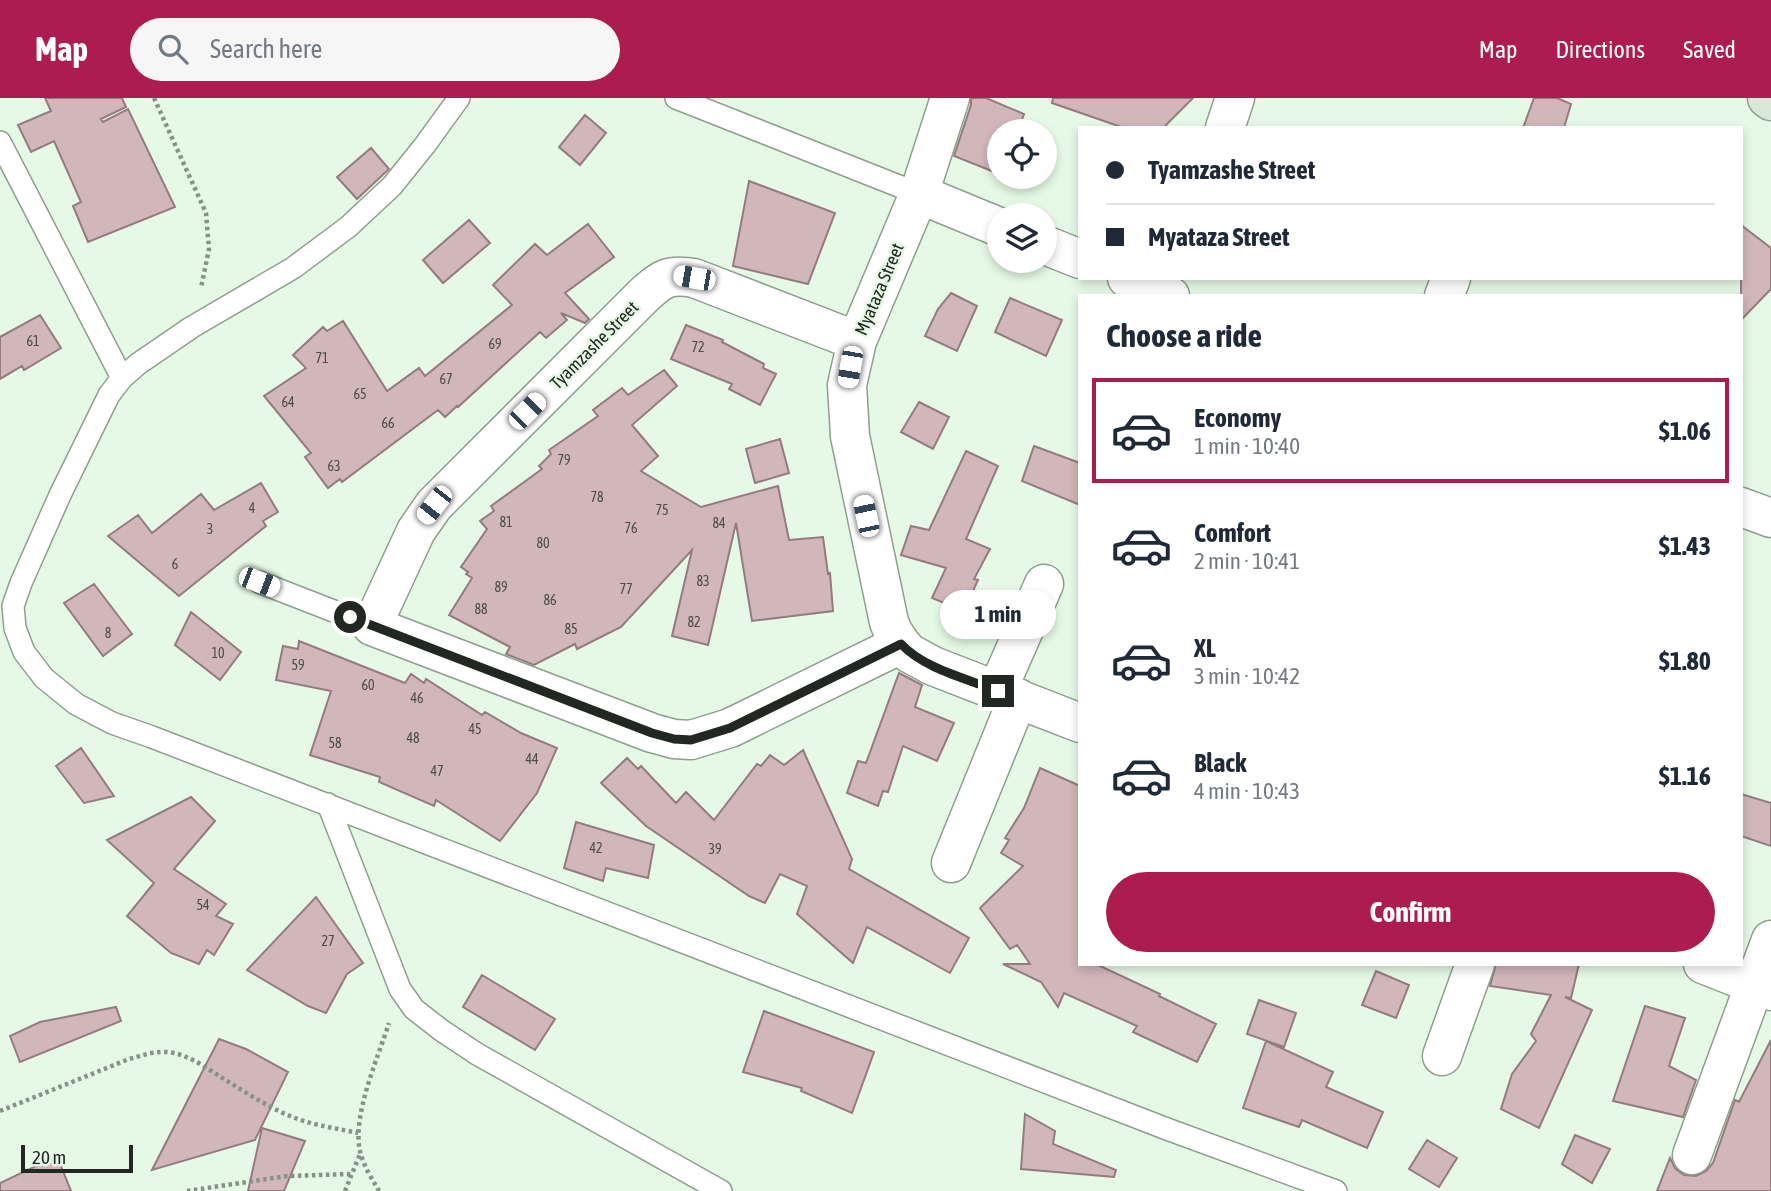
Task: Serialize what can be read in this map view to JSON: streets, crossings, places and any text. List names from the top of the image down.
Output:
{
  "streets": {
    "street": ["Myataza Street", "Tyamzashe Street"]
  },
  "crossings": [
    ["Myataza Street", "Tyamzashe Street"]
  ],
  "house_numbers": [
    "61",
    "69",
    "72",
    "71",
    "67",
    "65",
    "64",
    "66",
    "79",
    "63",
    "78",
    "4",
    "75",
    "81",
    "84",
    "76",
    "3",
    "80",
    "6",
    "83",
    "89",
    "77",
    "86",
    "88",
    "82",
    "85",
    "8",
    "10",
    "59",
    "60",
    "46",
    "45",
    "48",
    "58",
    "44",
    "47",
    "42",
    "39",
    "54",
    "27"
  ],
  "scale_bar": "20 m",
  "page": {
    "header": "Map",
    "search": "Search here",
    "nav": ["Map", "Directions", "Saved"],
    "banner": ["Tyamzashe Street", "Myataza Street"],
    "heading": "Choose a ride",
    "list": [
      {
        "name": "Economy",
        "note": "1 min · 10:40",
        "value": "$1.06"
      },
      {
        "name": "Comfort",
        "note": "2 min · 10:41",
        "value": "$1.43"
      },
      {
        "name": "XL",
        "note": "3 min · 10:42",
        "value": "$1.80"
      },
      {
        "name": "Black",
        "note": "4 min · 10:43",
        "value": "$1.16"
      }
    ],
    "bubble": "1 min",
    "buttons": "Confirm",
    "scale": "20 m"
  }
}
